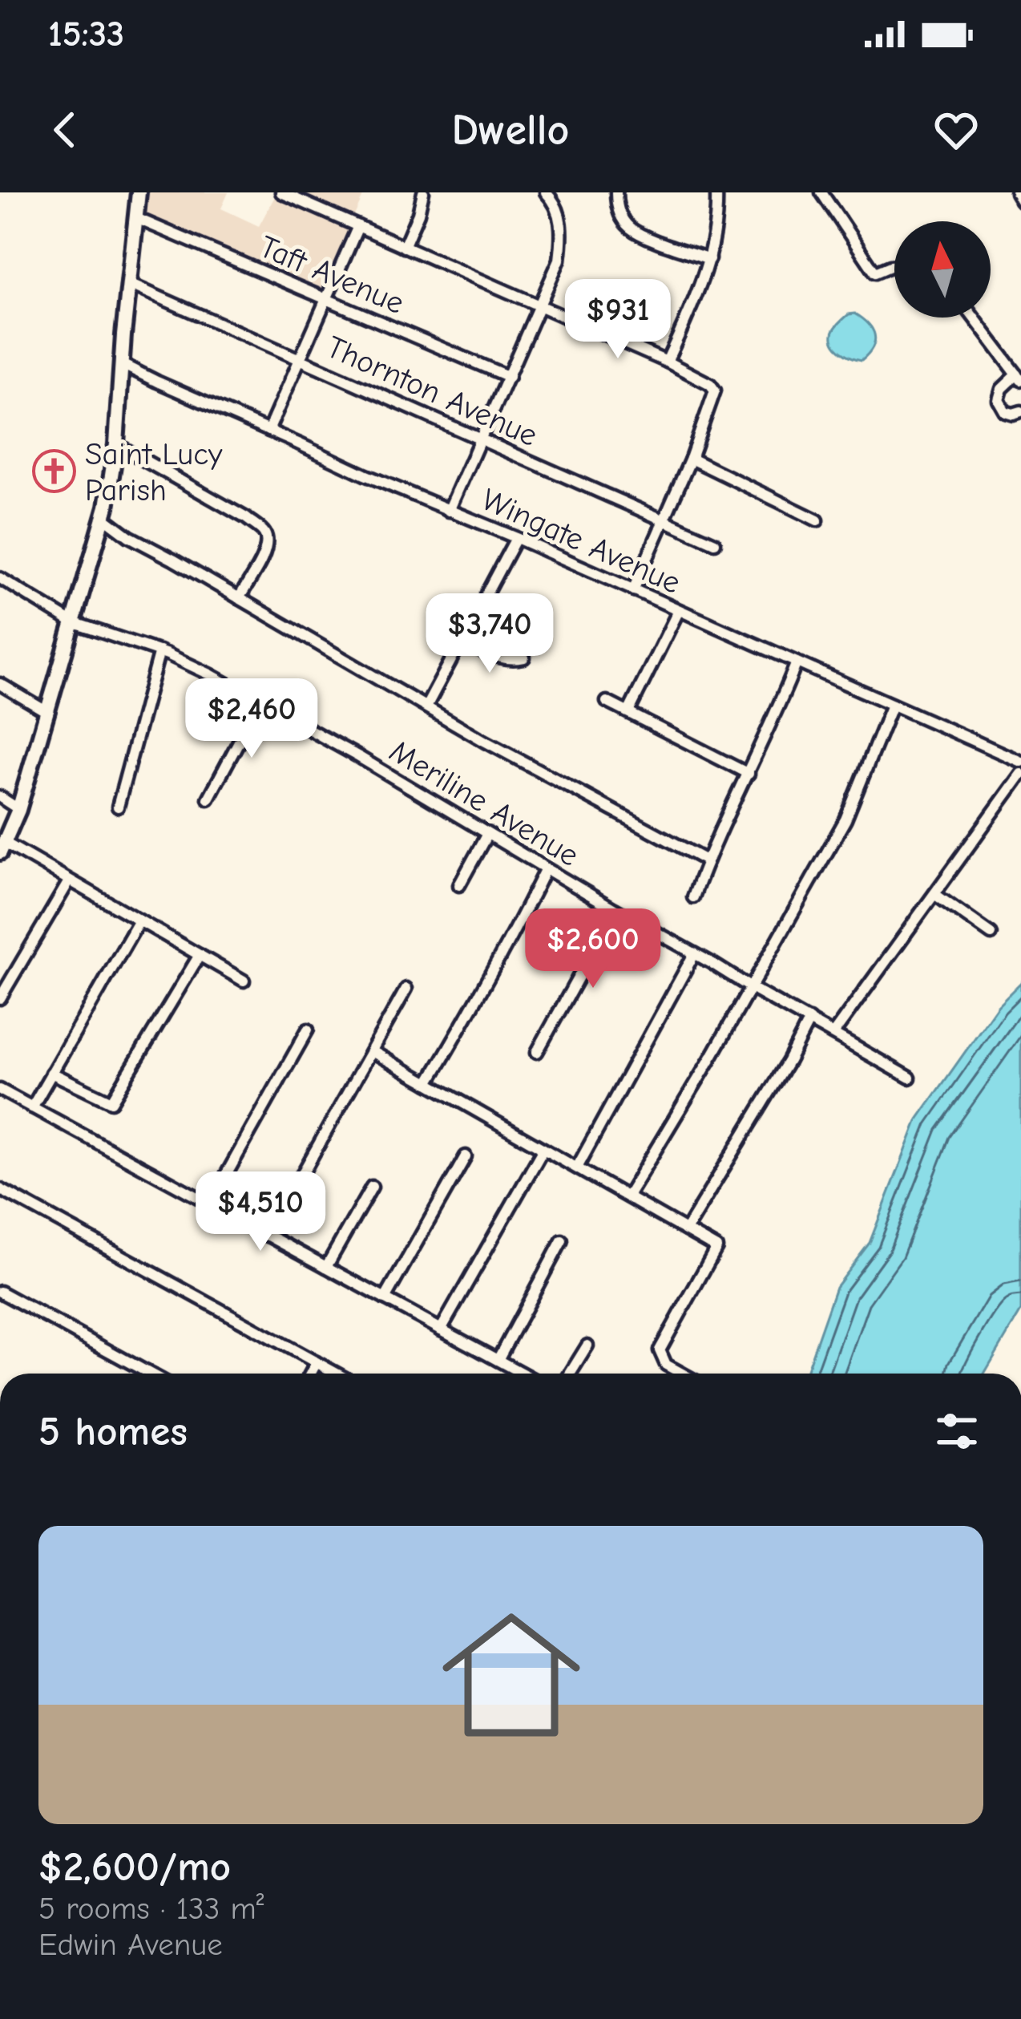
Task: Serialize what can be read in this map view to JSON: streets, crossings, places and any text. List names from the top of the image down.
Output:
{
  "streets": {
    "street": [
      "Taft Avenue",
      "Thornton Avenue",
      "Wingate Avenue",
      "Meriline Avenue"
    ]
  },
  "places": {
    "church": ["Saint Lucy Parish"]
  },
  "north": "top",
  "page": {
    "status": "15:33",
    "header": "Dwello",
    "price": [
      "$931",
      "$3,740",
      "$2,460",
      "$2,600",
      "$4,510"
    ],
    "heading": "5 homes",
    "list": [
      {
        "name": "$2,600/mo",
        "note": "5 rooms · 133 m² · Edwin Avenue"
      }
    ]
  }
}
